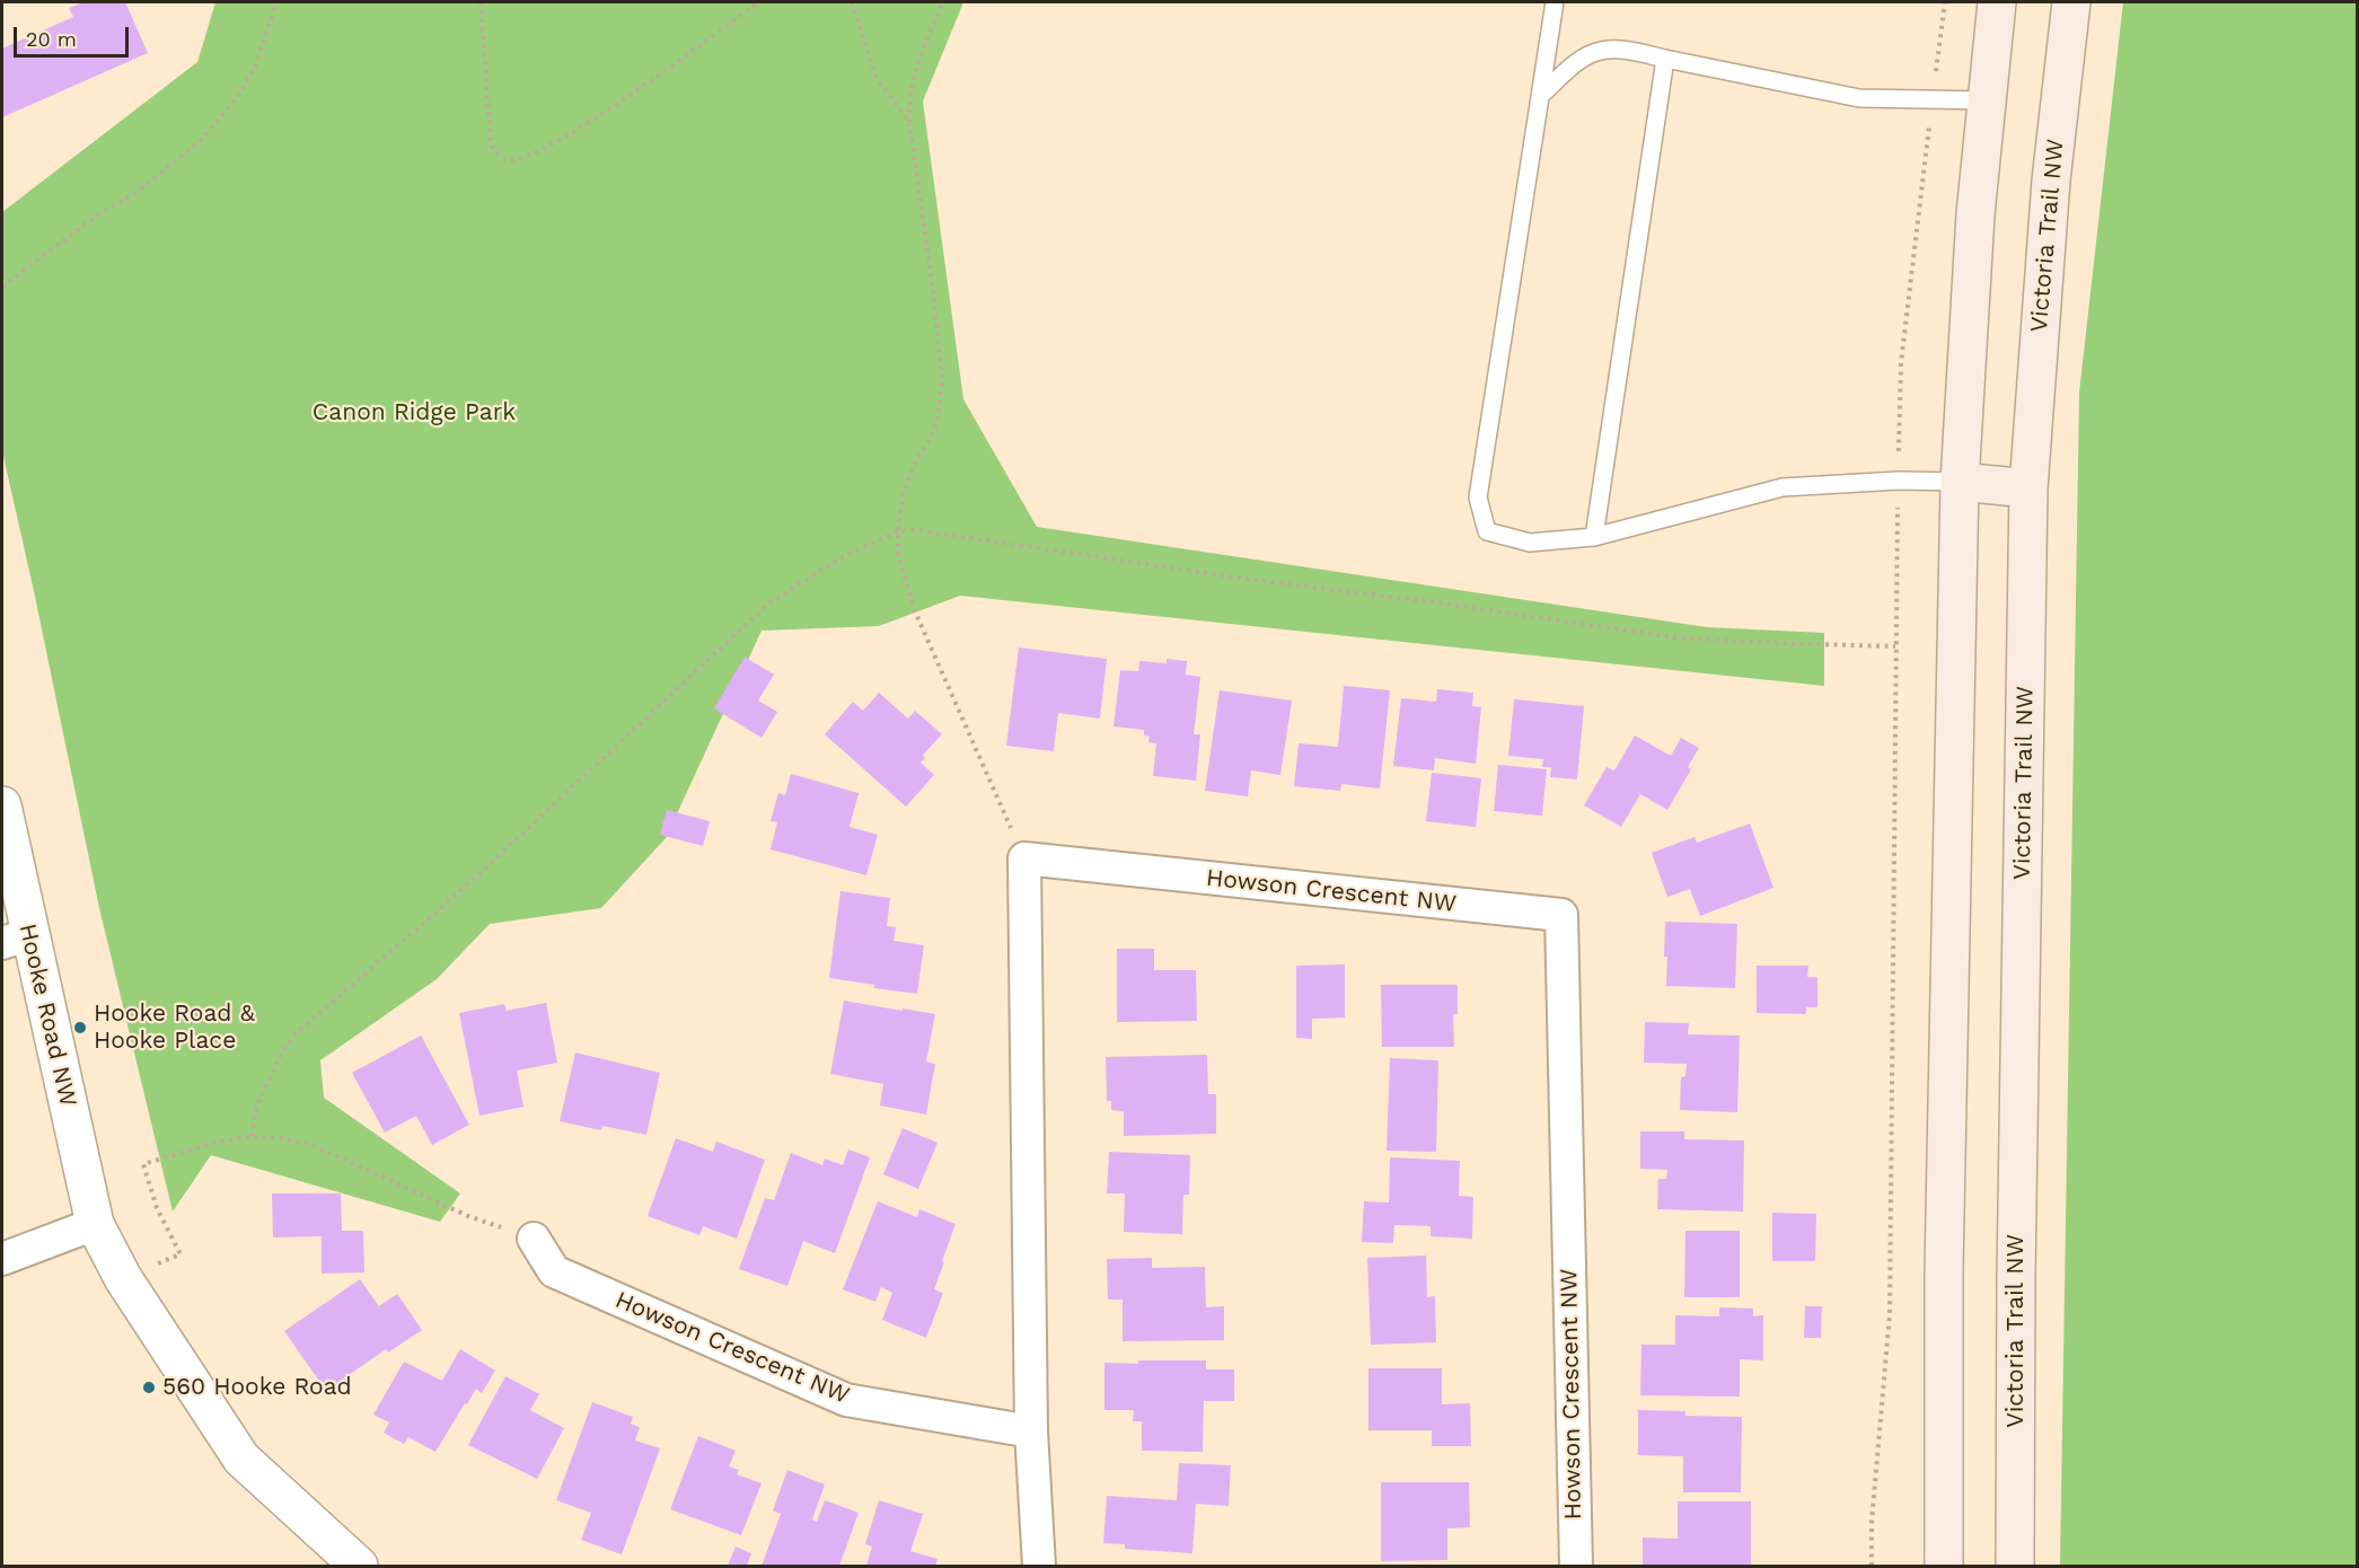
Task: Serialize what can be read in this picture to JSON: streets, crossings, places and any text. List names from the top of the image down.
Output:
{
  "streets": {
    "main road": ["Victoria Trail NW"],
    "street": ["Howson Crescent NW", "Hooke Road NW"]
  },
  "parks": ["Canon Ridge Park"],
  "places": ["Hooke Road & Hooke Place", "560 Hooke Road"],
  "scale_bar": "20 m"
}
